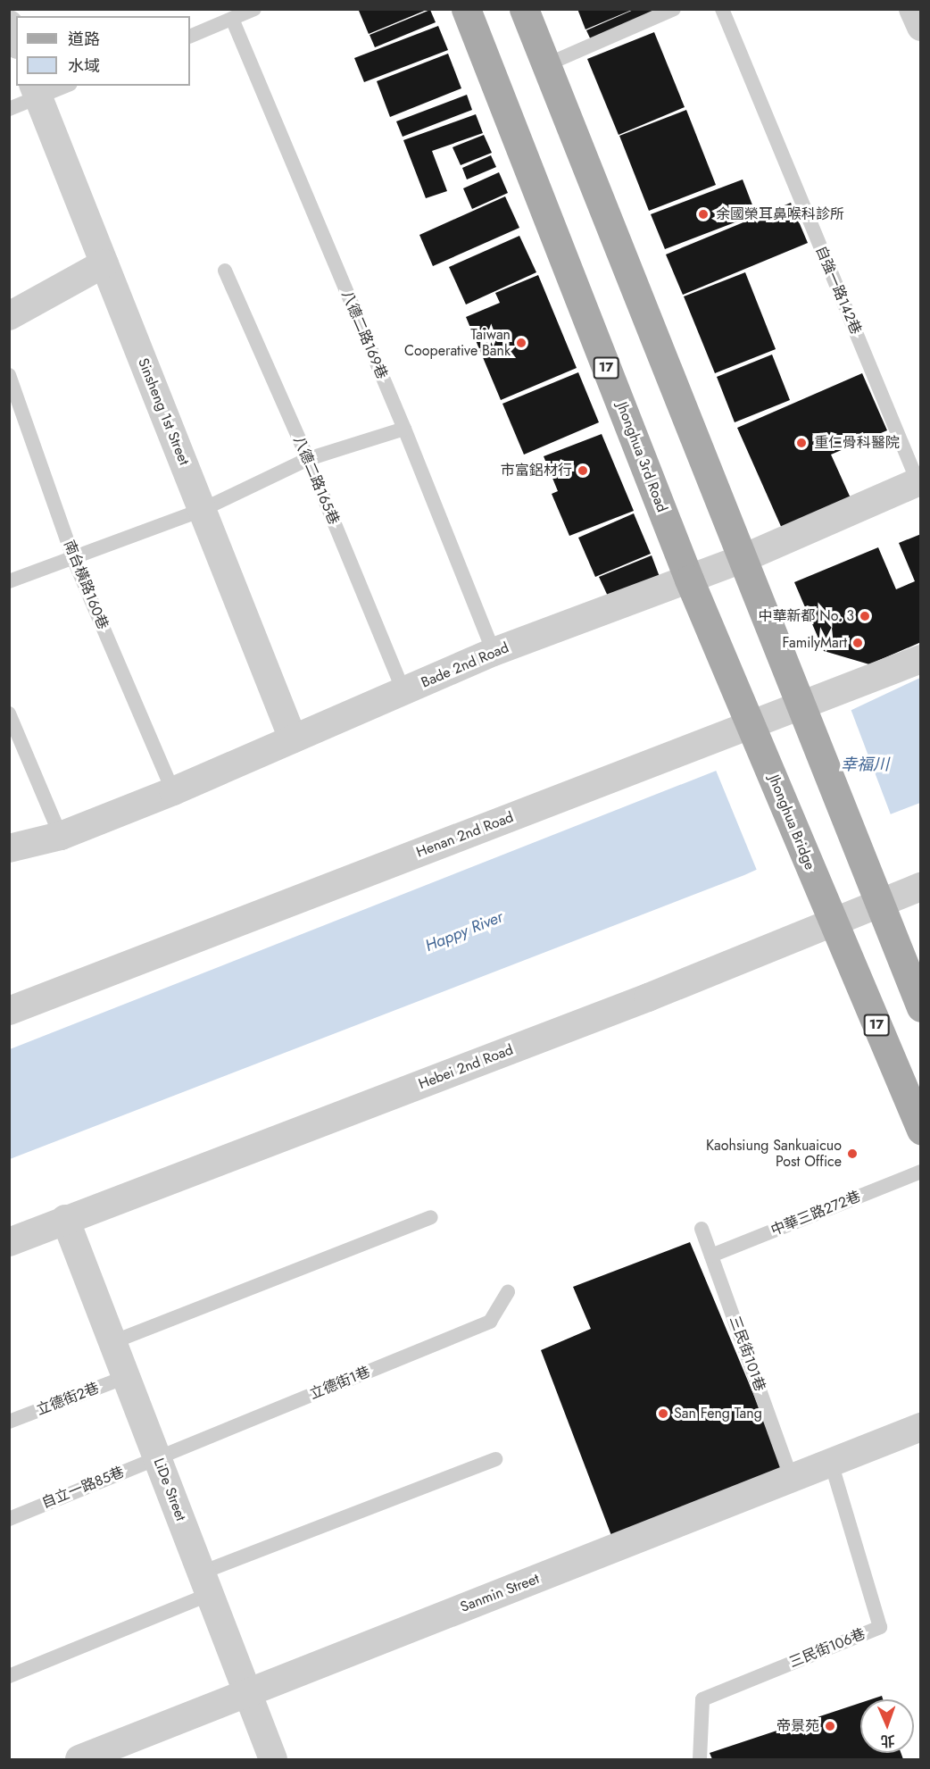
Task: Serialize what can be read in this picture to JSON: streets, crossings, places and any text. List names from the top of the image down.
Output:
{
  "streets": {
    "main road": ["17", "Jhonghua 3rd Road", "Jhonghua Bridge"],
    "street": [
      "Sinsheng 1st Street",
      "Bade 2nd Road",
      "Henan 2nd Road",
      "Hebei 2nd Road",
      "LiDe Street",
      "Sanmin Street"
    ],
    "lane": [
      "自強一路142巷",
      "八德二路169巷",
      "八德二路165巷",
      "南台橫路160巷",
      "中華三路272巷",
      "三民街101巷",
      "立德街1巷",
      "立德街2巷",
      "自立一路85巷",
      "三民街106巷"
    ]
  },
  "crossings": [
    ["自強一路142巷", "Bade 2nd Road"],
    ["八德二路169巷", "Bade 2nd Road"],
    ["17", "Jhonghua Bridge"],
    ["17", "Hebei 2nd Road"],
    ["Sinsheng 1st Street", "Bade 2nd Road"],
    ["Jhonghua 3rd Road", "Bade 2nd Road"],
    ["Jhonghua 3rd Road", "Jhonghua Bridge"],
    ["Jhonghua 3rd Road", "Henan 2nd Road"],
    ["八德二路165巷", "Bade 2nd Road"],
    ["南台橫路160巷", "Bade 2nd Road"],
    ["Jhonghua Bridge", "Henan 2nd Road"],
    ["Jhonghua Bridge", "Hebei 2nd Road"],
    ["Hebei 2nd Road", "LiDe Street"],
    ["中華三路272巷", "三民街101巷"],
    ["三民街101巷", "Sanmin Street"],
    ["立德街1巷", "自立一路85巷"],
    ["立德街1巷", "LiDe Street"],
    ["立德街2巷", "LiDe Street"],
    ["自立一路85巷", "LiDe Street"],
    ["LiDe Street", "Sanmin Street"],
    ["Sanmin Street", "三民街106巷"]
  ],
  "water": ["幸福川", "Happy River"],
  "places": [
    "余國榮耳鼻喉科診所",
    "Taiwan Cooperative Bank",
    "重仁骨科醫院",
    "市富鋁材行",
    "中華新都 No. 3",
    "FamilyMart",
    "Kaohsiung Sankuaicuo Post Office",
    "San Feng Tang",
    "帝景苑"
  ],
  "legend": ["道路", "水域"],
  "north": "bottom"
}
